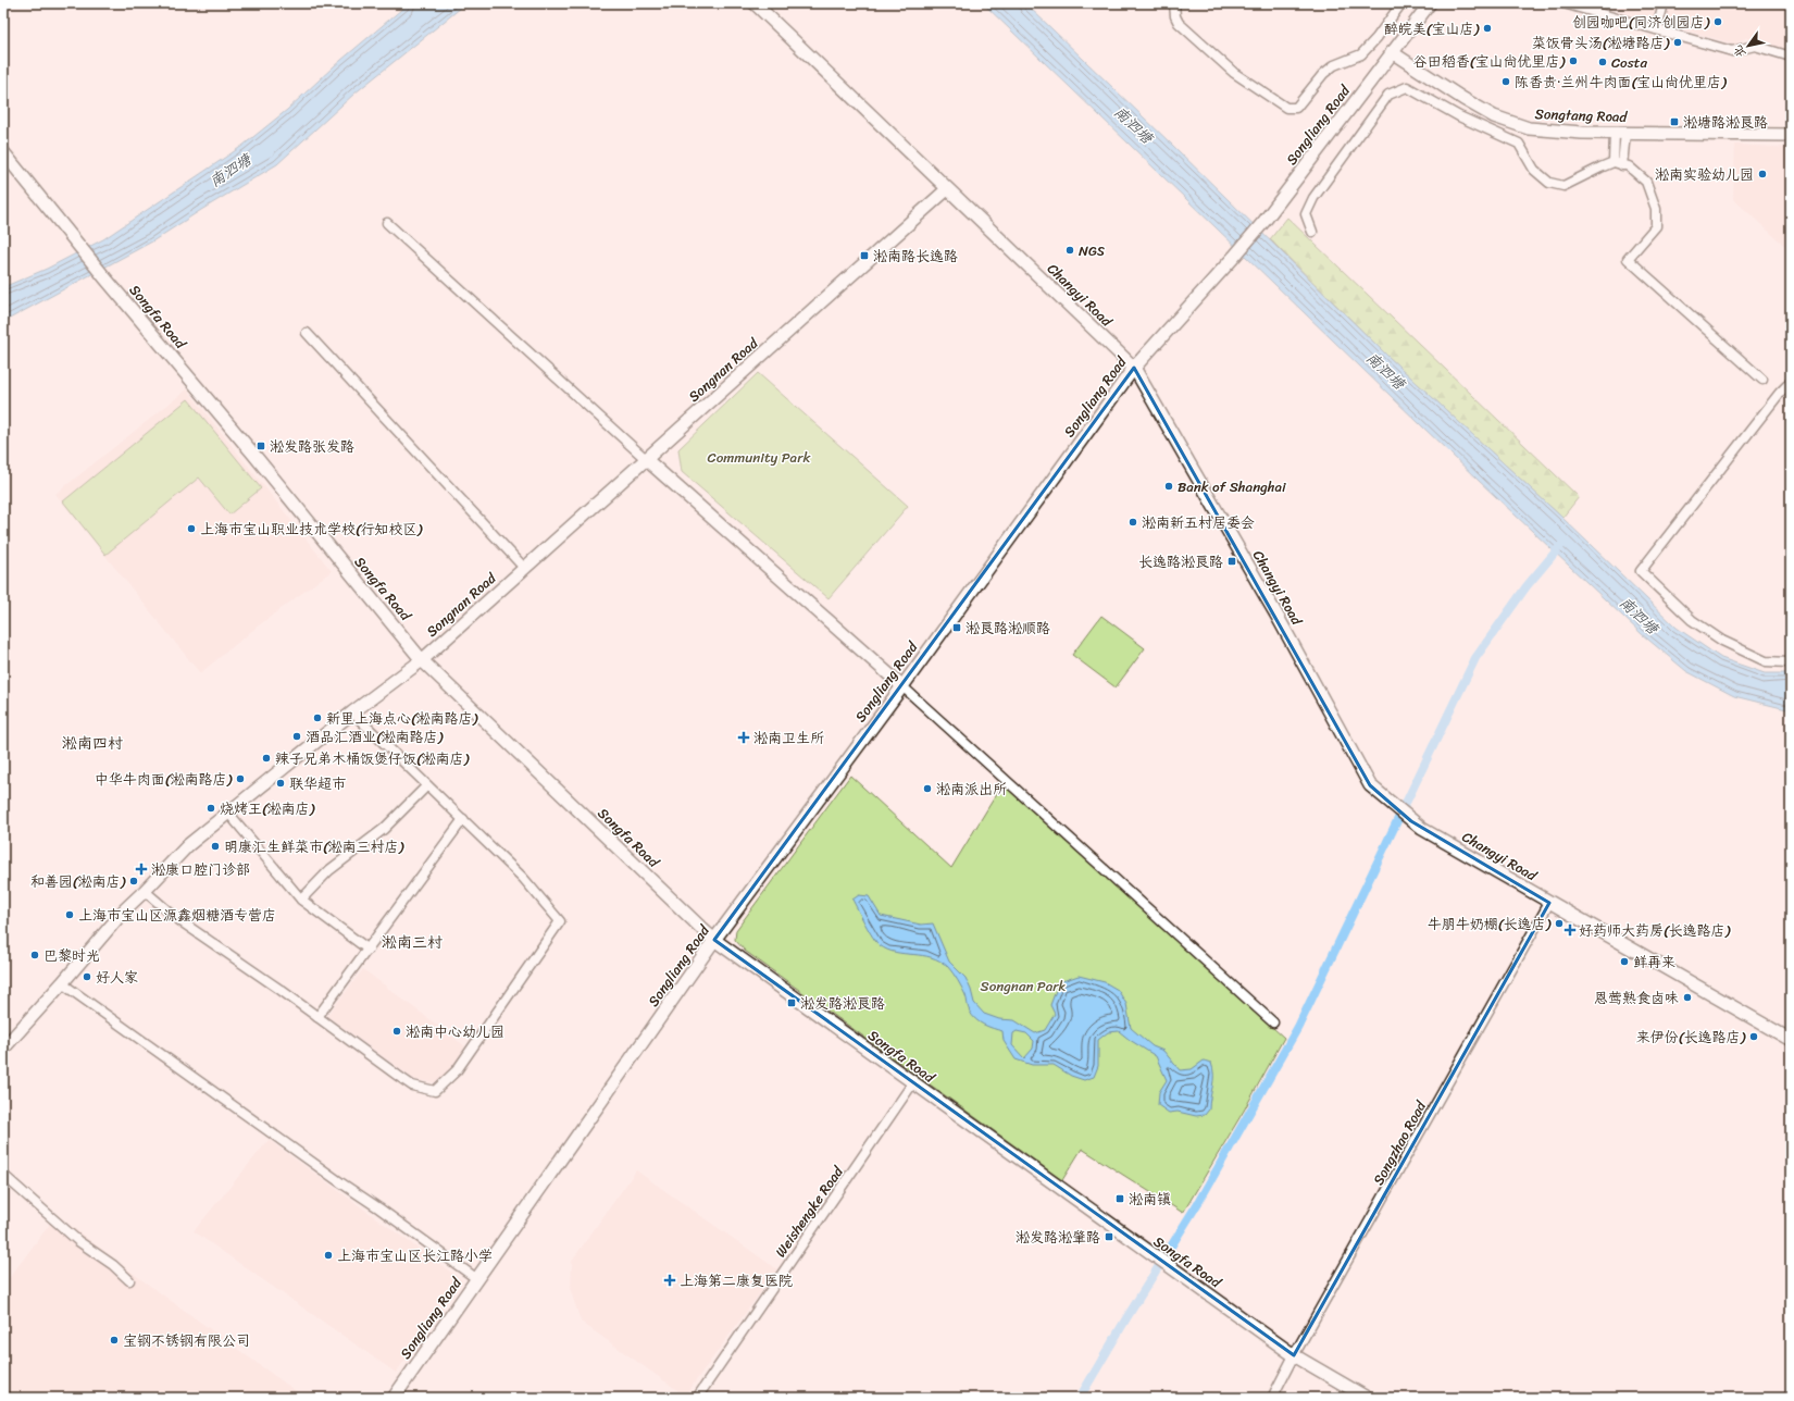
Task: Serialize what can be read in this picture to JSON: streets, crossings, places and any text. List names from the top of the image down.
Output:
{
  "streets": {
    "street": [
      "Songtang Road",
      "Songliang Road",
      "Changyi Road",
      "Songfa Road",
      "Songnan Road",
      "Songzhao Road",
      "Weishengke Road"
    ]
  },
  "crossings": [
    ["Songtang Road", "Songliang Road"],
    ["Songliang Road", "Changyi Road"],
    ["Songliang Road", "Songfa Road"],
    ["Changyi Road", "Songnan Road"],
    ["Changyi Road", "Songzhao Road"],
    ["Songfa Road", "Songnan Road"],
    ["Songfa Road", "Songzhao Road"],
    ["Songfa Road", "Weishengke Road"]
  ],
  "districts": ["淞南四村", "淞南三村"],
  "water": ["南泗塘"],
  "parks": ["Community Park", "Songnan Park"],
  "places": {
    "other": [
      "创园咖吧(同济创园店)",
      "醉皖美(宝山店)",
      "菜饭骨头汤(淞塘路店)",
      "谷田稻香(宝山尚优里店)",
      "Costa",
      "陈香贵·兰州牛肉面(宝山尚优里店)",
      "淞南实验幼儿园",
      "NGS",
      "Bank of Shanghai",
      "淞南新五村居委会",
      "上海市宝山职业技术学校(行知校区)",
      "新里上海点心(淞南路店)",
      "酒品汇酒业(淞南路店)",
      "辣子兄弟木桶饭煲仔饭(淞南店)",
      "中华牛肉面(淞南路店)",
      "联华超市",
      "淞南派出所",
      "烧烤王(淞南店)",
      "明康汇生鲜菜市(淞南三村店)",
      "和善园(淞南店)",
      "上海市宝山区源鑫烟糖酒专营店",
      "牛朋牛奶棚(长逸店)",
      "巴黎时光",
      "鲜再来",
      "好人家",
      "恩莺熟食卤味",
      "淞南中心幼儿园",
      "来伊份(长逸路店)",
      "上海市宝山区长江路小学",
      "宝钢不锈钢有限公司"
    ],
    "transit": [
      "淞塘路淞良路",
      "淞南路长逸路",
      "淞发路张发路",
      "长逸路淞良路",
      "淞良路淞顺路",
      "淞发路淞良路",
      "淞南镇",
      "淞发路淞肇路"
    ],
    "health": [
      "淞南卫生所",
      "淞康口腔门诊部",
      "好药师大药房(长逸路店)",
      "上海第二康复医院"
    ]
  },
  "north": "bottom left"
}
